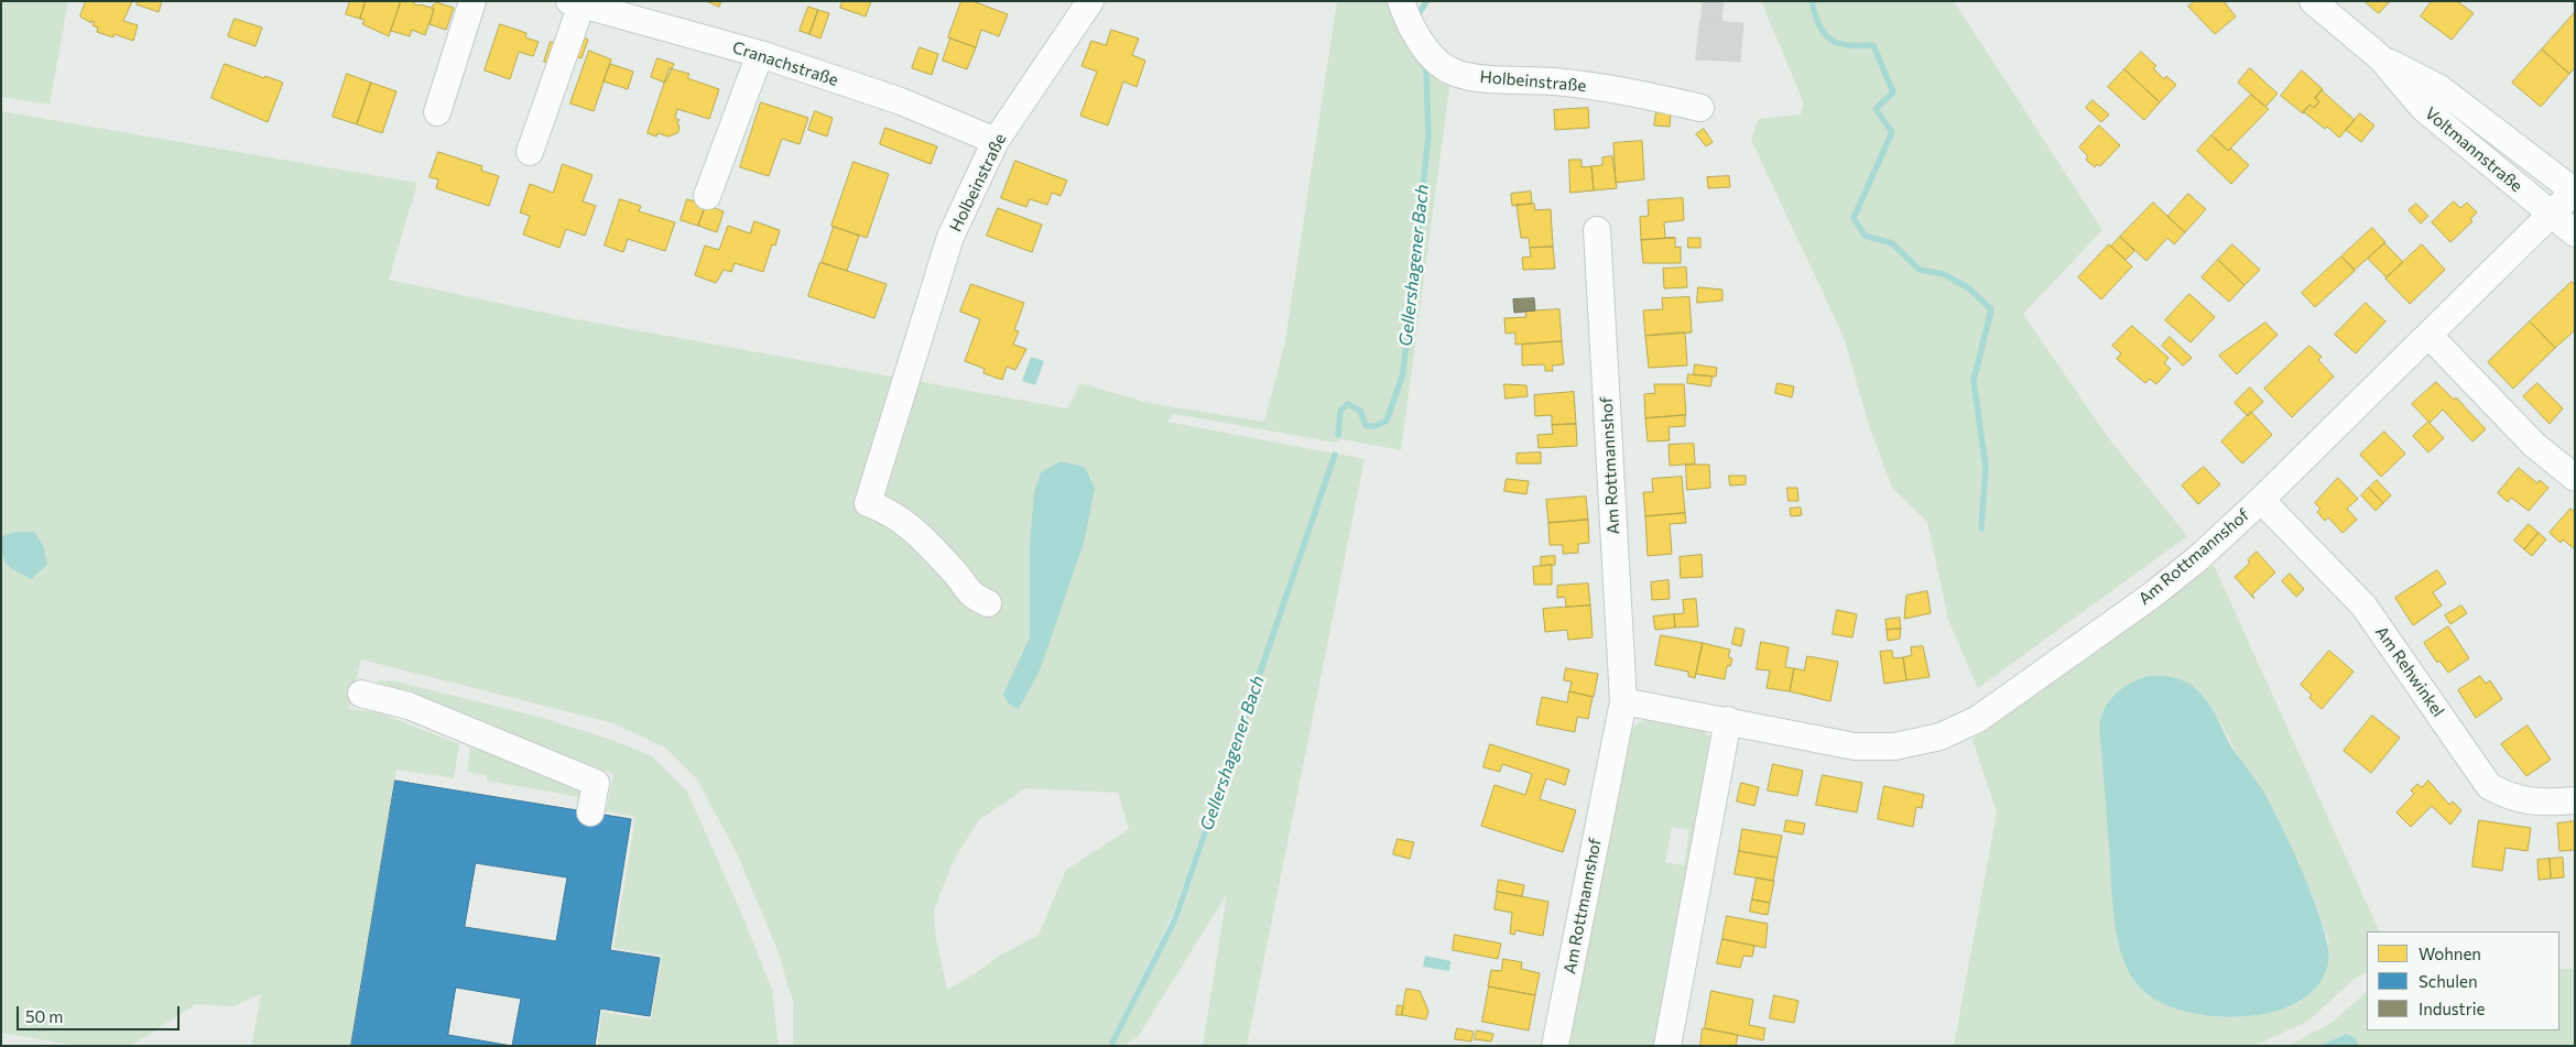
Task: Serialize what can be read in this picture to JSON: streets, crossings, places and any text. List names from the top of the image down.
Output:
{
  "streets": {
    "street": [
      "Cranachstraße",
      "Holbeinstraße",
      "Voltmannstraße",
      "Am Rottmannshof",
      "Am Rehwinkel"
    ]
  },
  "crossings": [
    ["Cranachstraße", "Holbeinstraße"],
    ["Voltmannstraße", "Am Rottmannshof"],
    ["Am Rottmannshof", "Am Rehwinkel"]
  ],
  "water": ["Gellershagener Bach"],
  "legend": ["Wohnen", "Schulen", "Industrie"],
  "scale_bar": "50 m"
}
